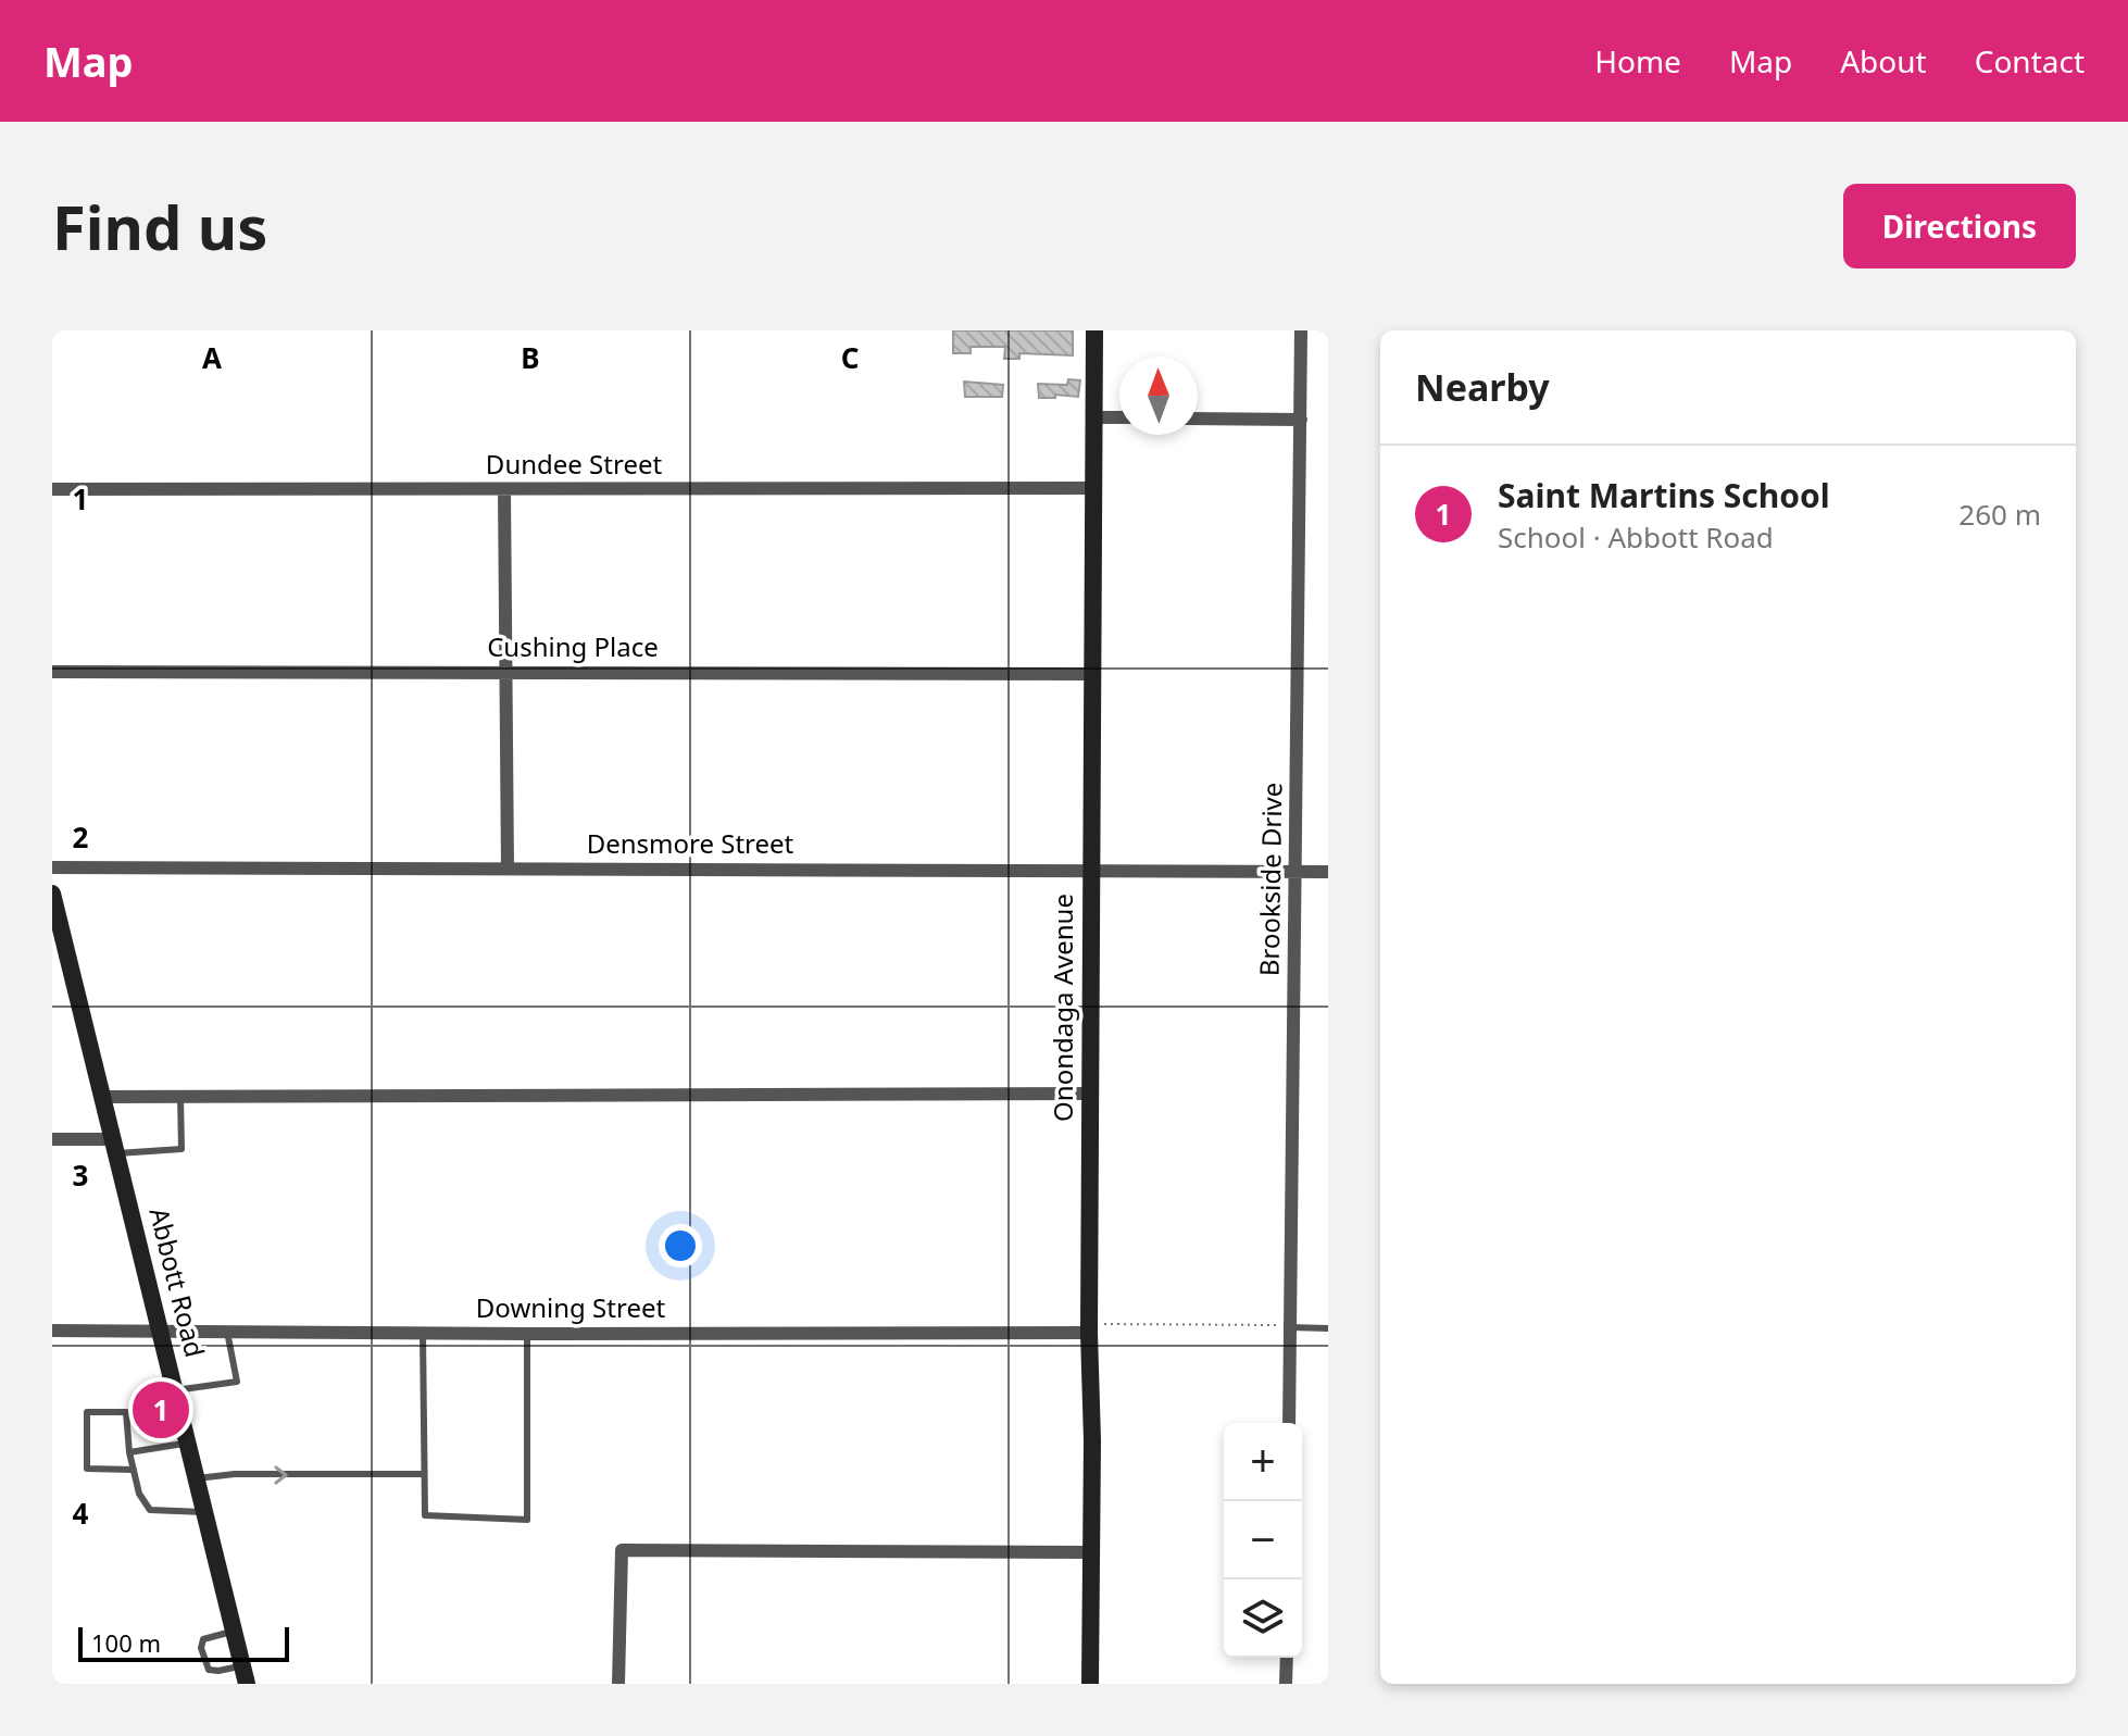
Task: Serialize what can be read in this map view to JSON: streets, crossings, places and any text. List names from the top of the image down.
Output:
{
  "streets": {
    "street": [
      "Dundee Street",
      "Cushing Place",
      "Densmore Street",
      "Brookside Drive",
      "Onondaga Avenue",
      "Abbott Road",
      "Downing Street"
    ]
  },
  "crossings": [
    ["Dundee Street", "Onondaga Avenue"],
    ["Cushing Place", "Onondaga Avenue"],
    ["Densmore Street", "Brookside Drive"],
    ["Densmore Street", "Onondaga Avenue"],
    ["Onondaga Avenue", "Downing Street"],
    ["Abbott Road", "Downing Street"]
  ],
  "scale_bar": "100 m",
  "north": "top",
  "page": {
    "header": "Map",
    "nav": [
      "Home",
      "Map",
      "About",
      "Contact"
    ],
    "buttons": "Directions",
    "title": "Find us",
    "heading": "Nearby",
    "list": [
      {
        "mark": "1",
        "name": "Saint Martins School",
        "note": "School · Abbott Road",
        "value": "260 m"
      }
    ],
    "pins": "1",
    "map_buttons": ["+", "−"],
    "scale": "100 m"
  },
  "grid": {
    "columns": ["A", "B", "C"],
    "rows": [
      "1",
      "2",
      "3",
      "4"
    ]
  }
}
